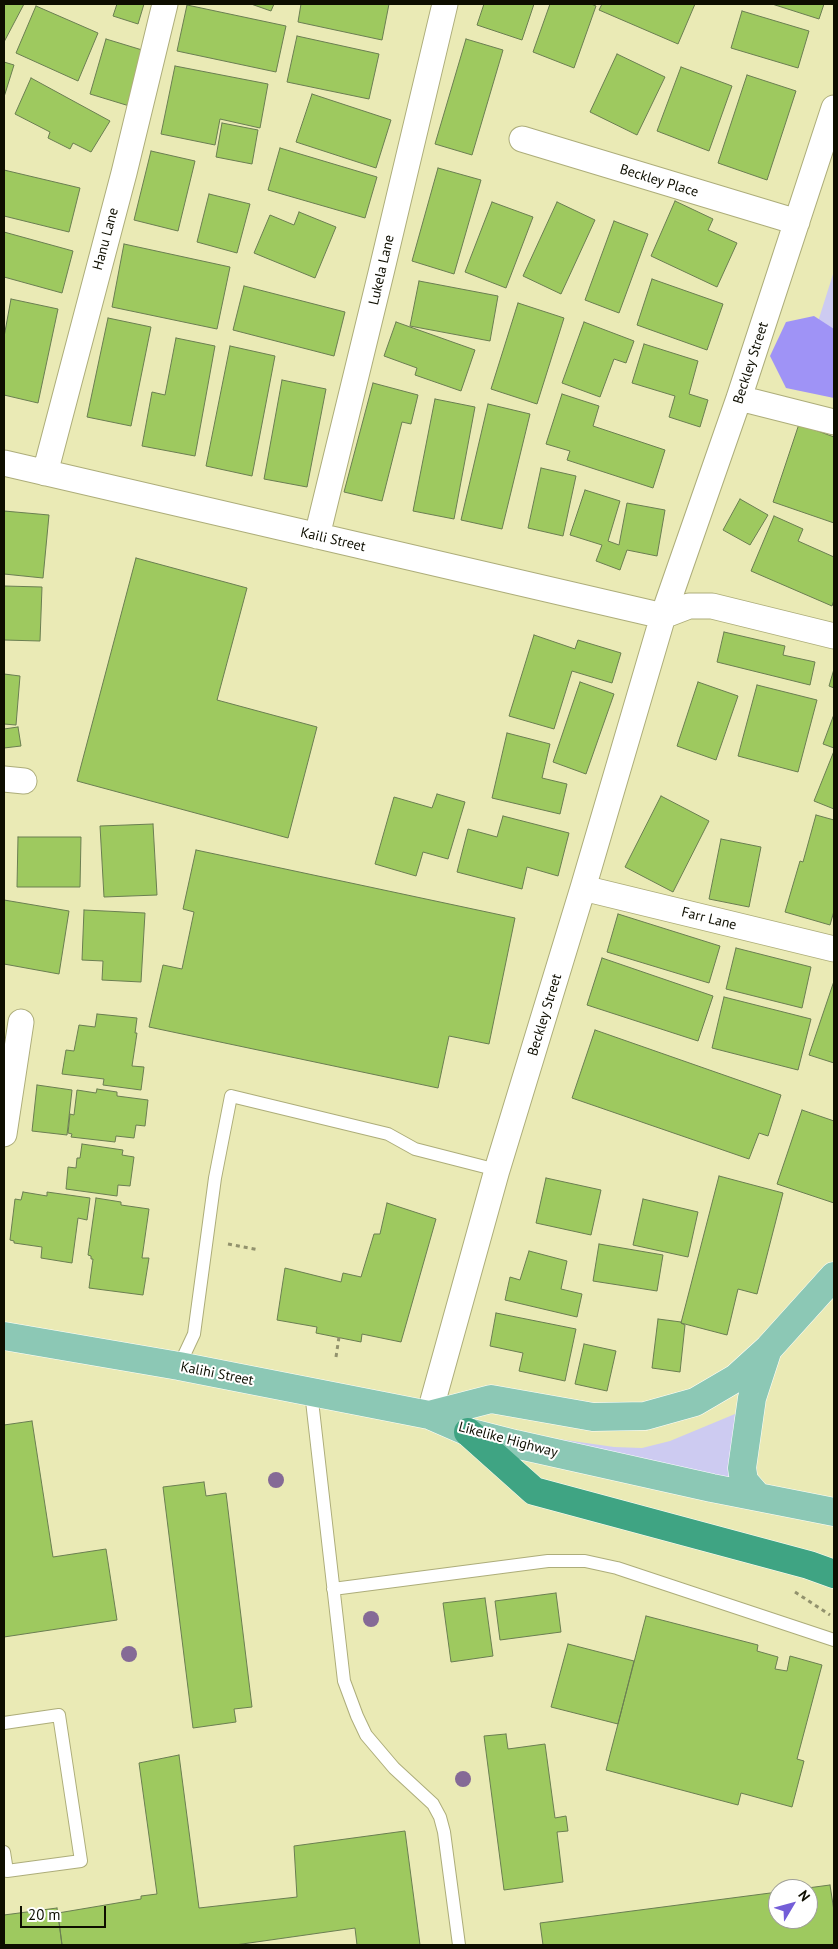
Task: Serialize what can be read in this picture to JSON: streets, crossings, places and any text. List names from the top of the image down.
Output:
{
  "streets": {
    "main road": ["Kalihi Street", "Likelike Highway"],
    "street": [
      "Beckley Place",
      "Hanu Lane",
      "Lukela Lane",
      "Beckley Street",
      "Kaili Street",
      "Farr Lane"
    ]
  },
  "crossings": [
    ["Beckley Place", "Beckley Street"],
    ["Hanu Lane", "Kaili Street"],
    ["Lukela Lane", "Kaili Street"],
    ["Beckley Street", "Kaili Street"],
    ["Beckley Street", "Farr Lane"],
    ["Beckley Street", "Kalihi Street"],
    ["Beckley Street", "Likelike Highway"],
    ["Kalihi Street", "Likelike Highway"]
  ],
  "scale_bar": "20 m",
  "north": "top right"
}
